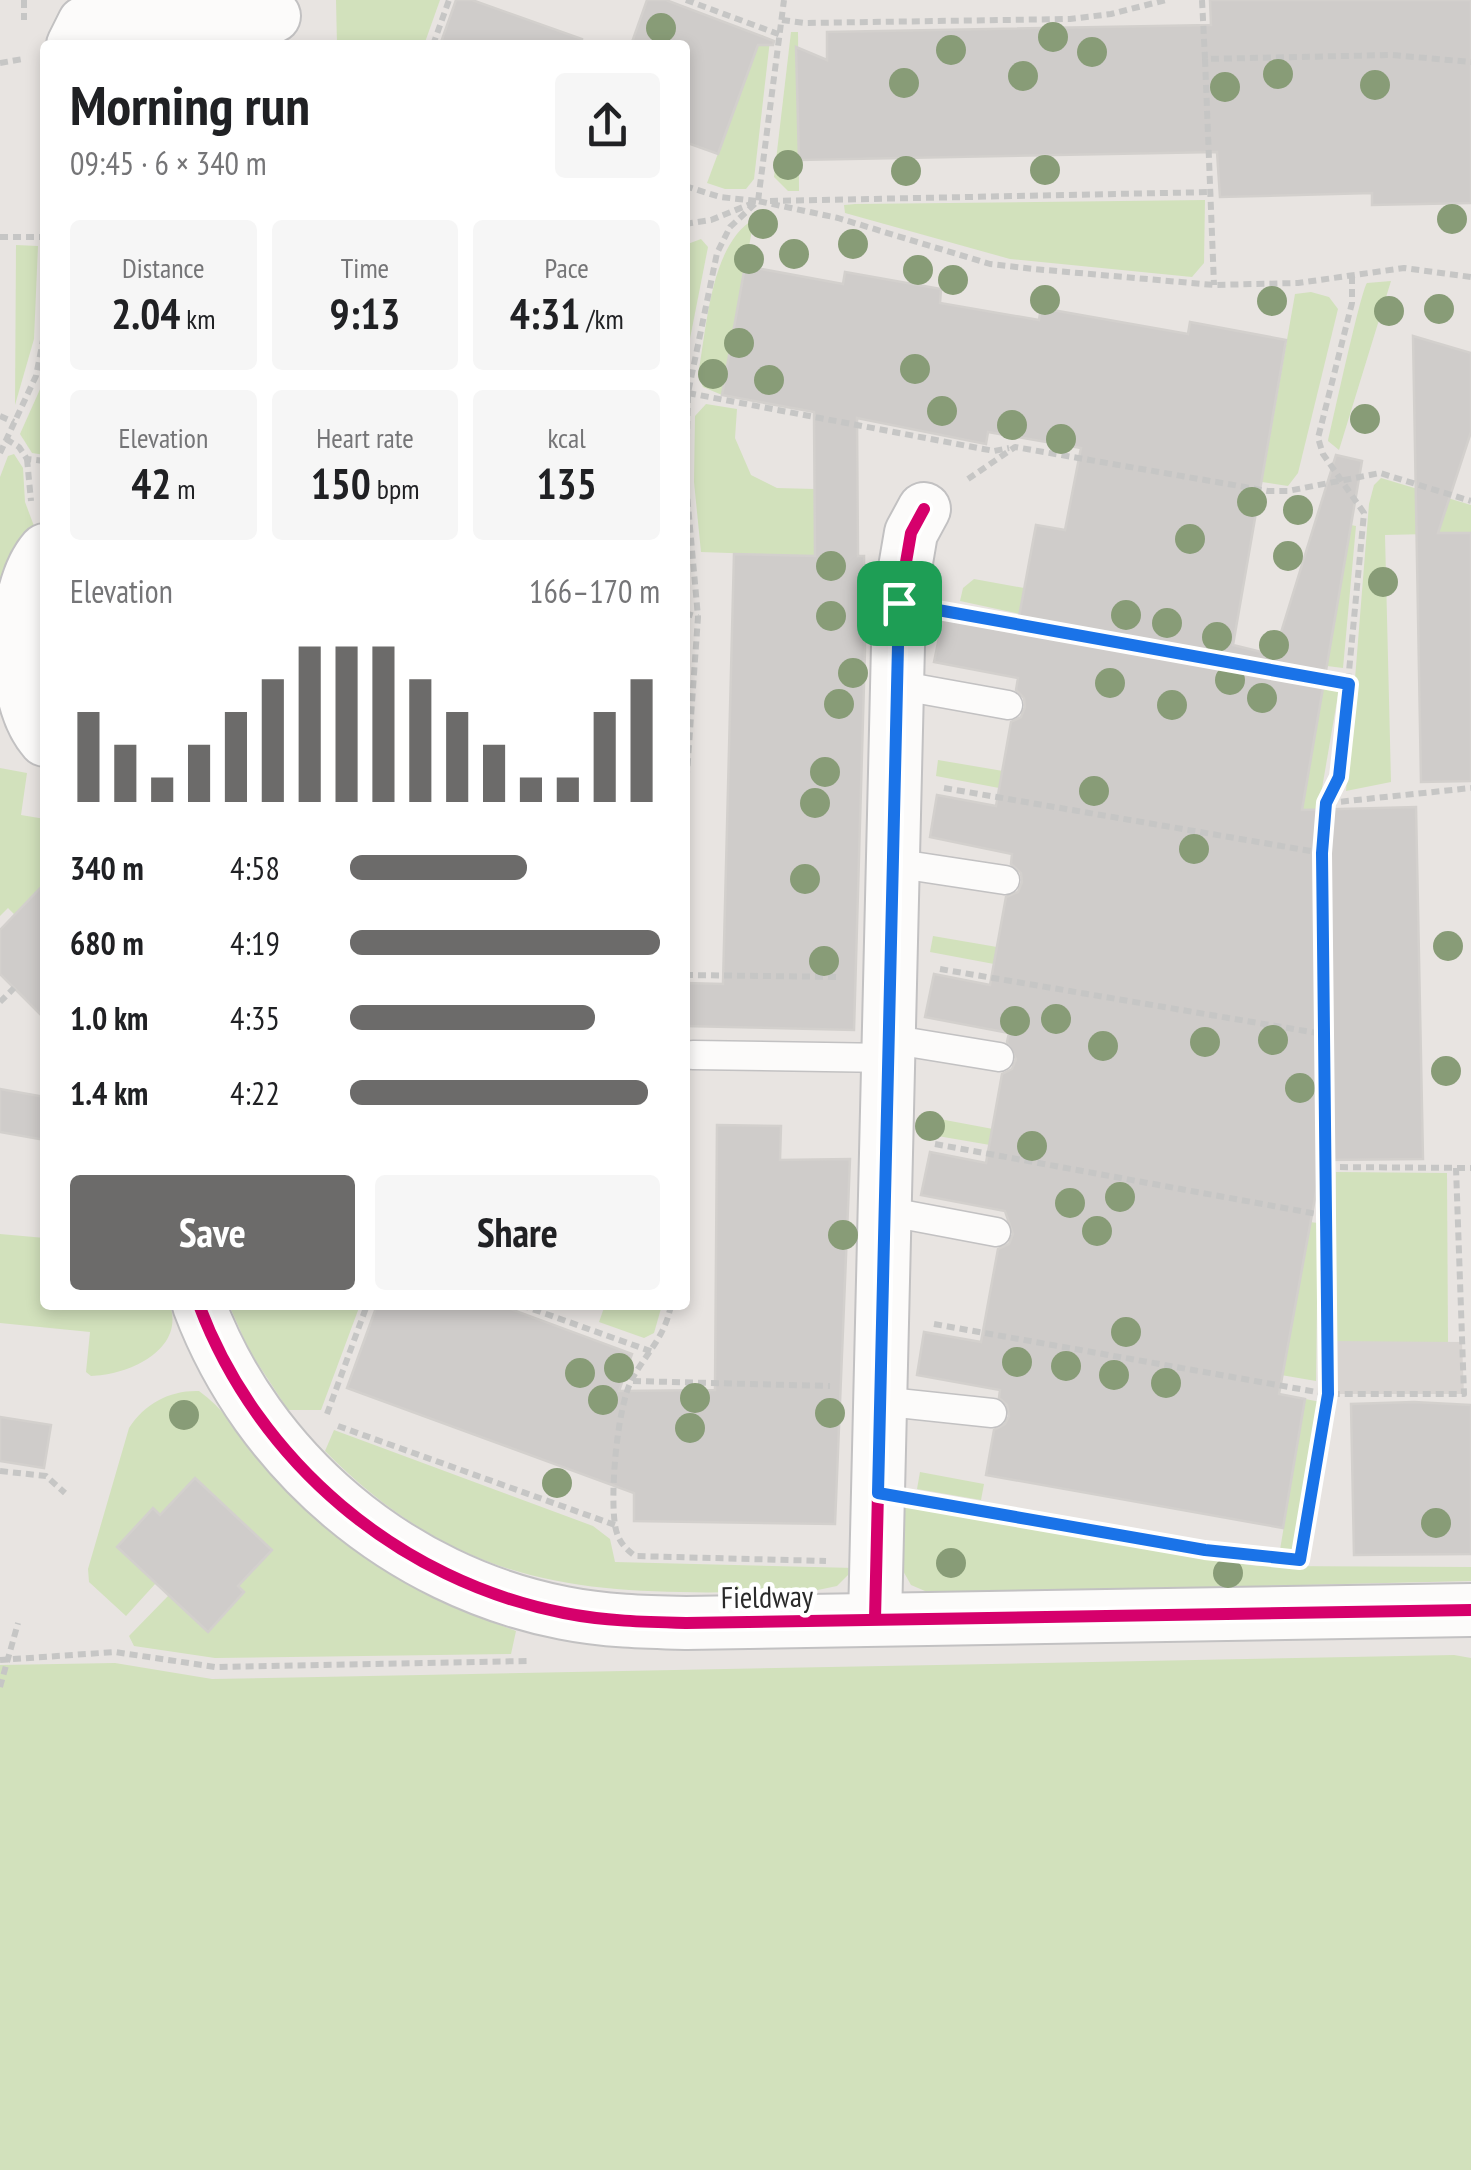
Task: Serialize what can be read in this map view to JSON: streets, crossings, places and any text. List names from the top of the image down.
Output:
{
  "streets": {
    "street": ["Fieldway"]
  },
  "page": {
    "heading": ["Morning run", "09:45 · 6 × 340 m"],
    "stats": [
      ["Distance", "2.04 km"],
      ["Time", "9:13"],
      ["Pace", "4:31 /km"],
      ["Elevation", "42 m"],
      ["Heart rate", "150 bpm"],
      ["kcal", "135"]
    ],
    "chart": ["Elevation", "166–170 m"],
    "list": [
      {
        "name": "340 m",
        "note": "4:58"
      },
      {
        "name": "680 m",
        "note": "4:19"
      },
      {
        "name": "1.0 km",
        "note": "4:35"
      },
      {
        "name": "1.4 km",
        "note": "4:22"
      }
    ],
    "buttons": ["Save", "Share"]
  }
}
